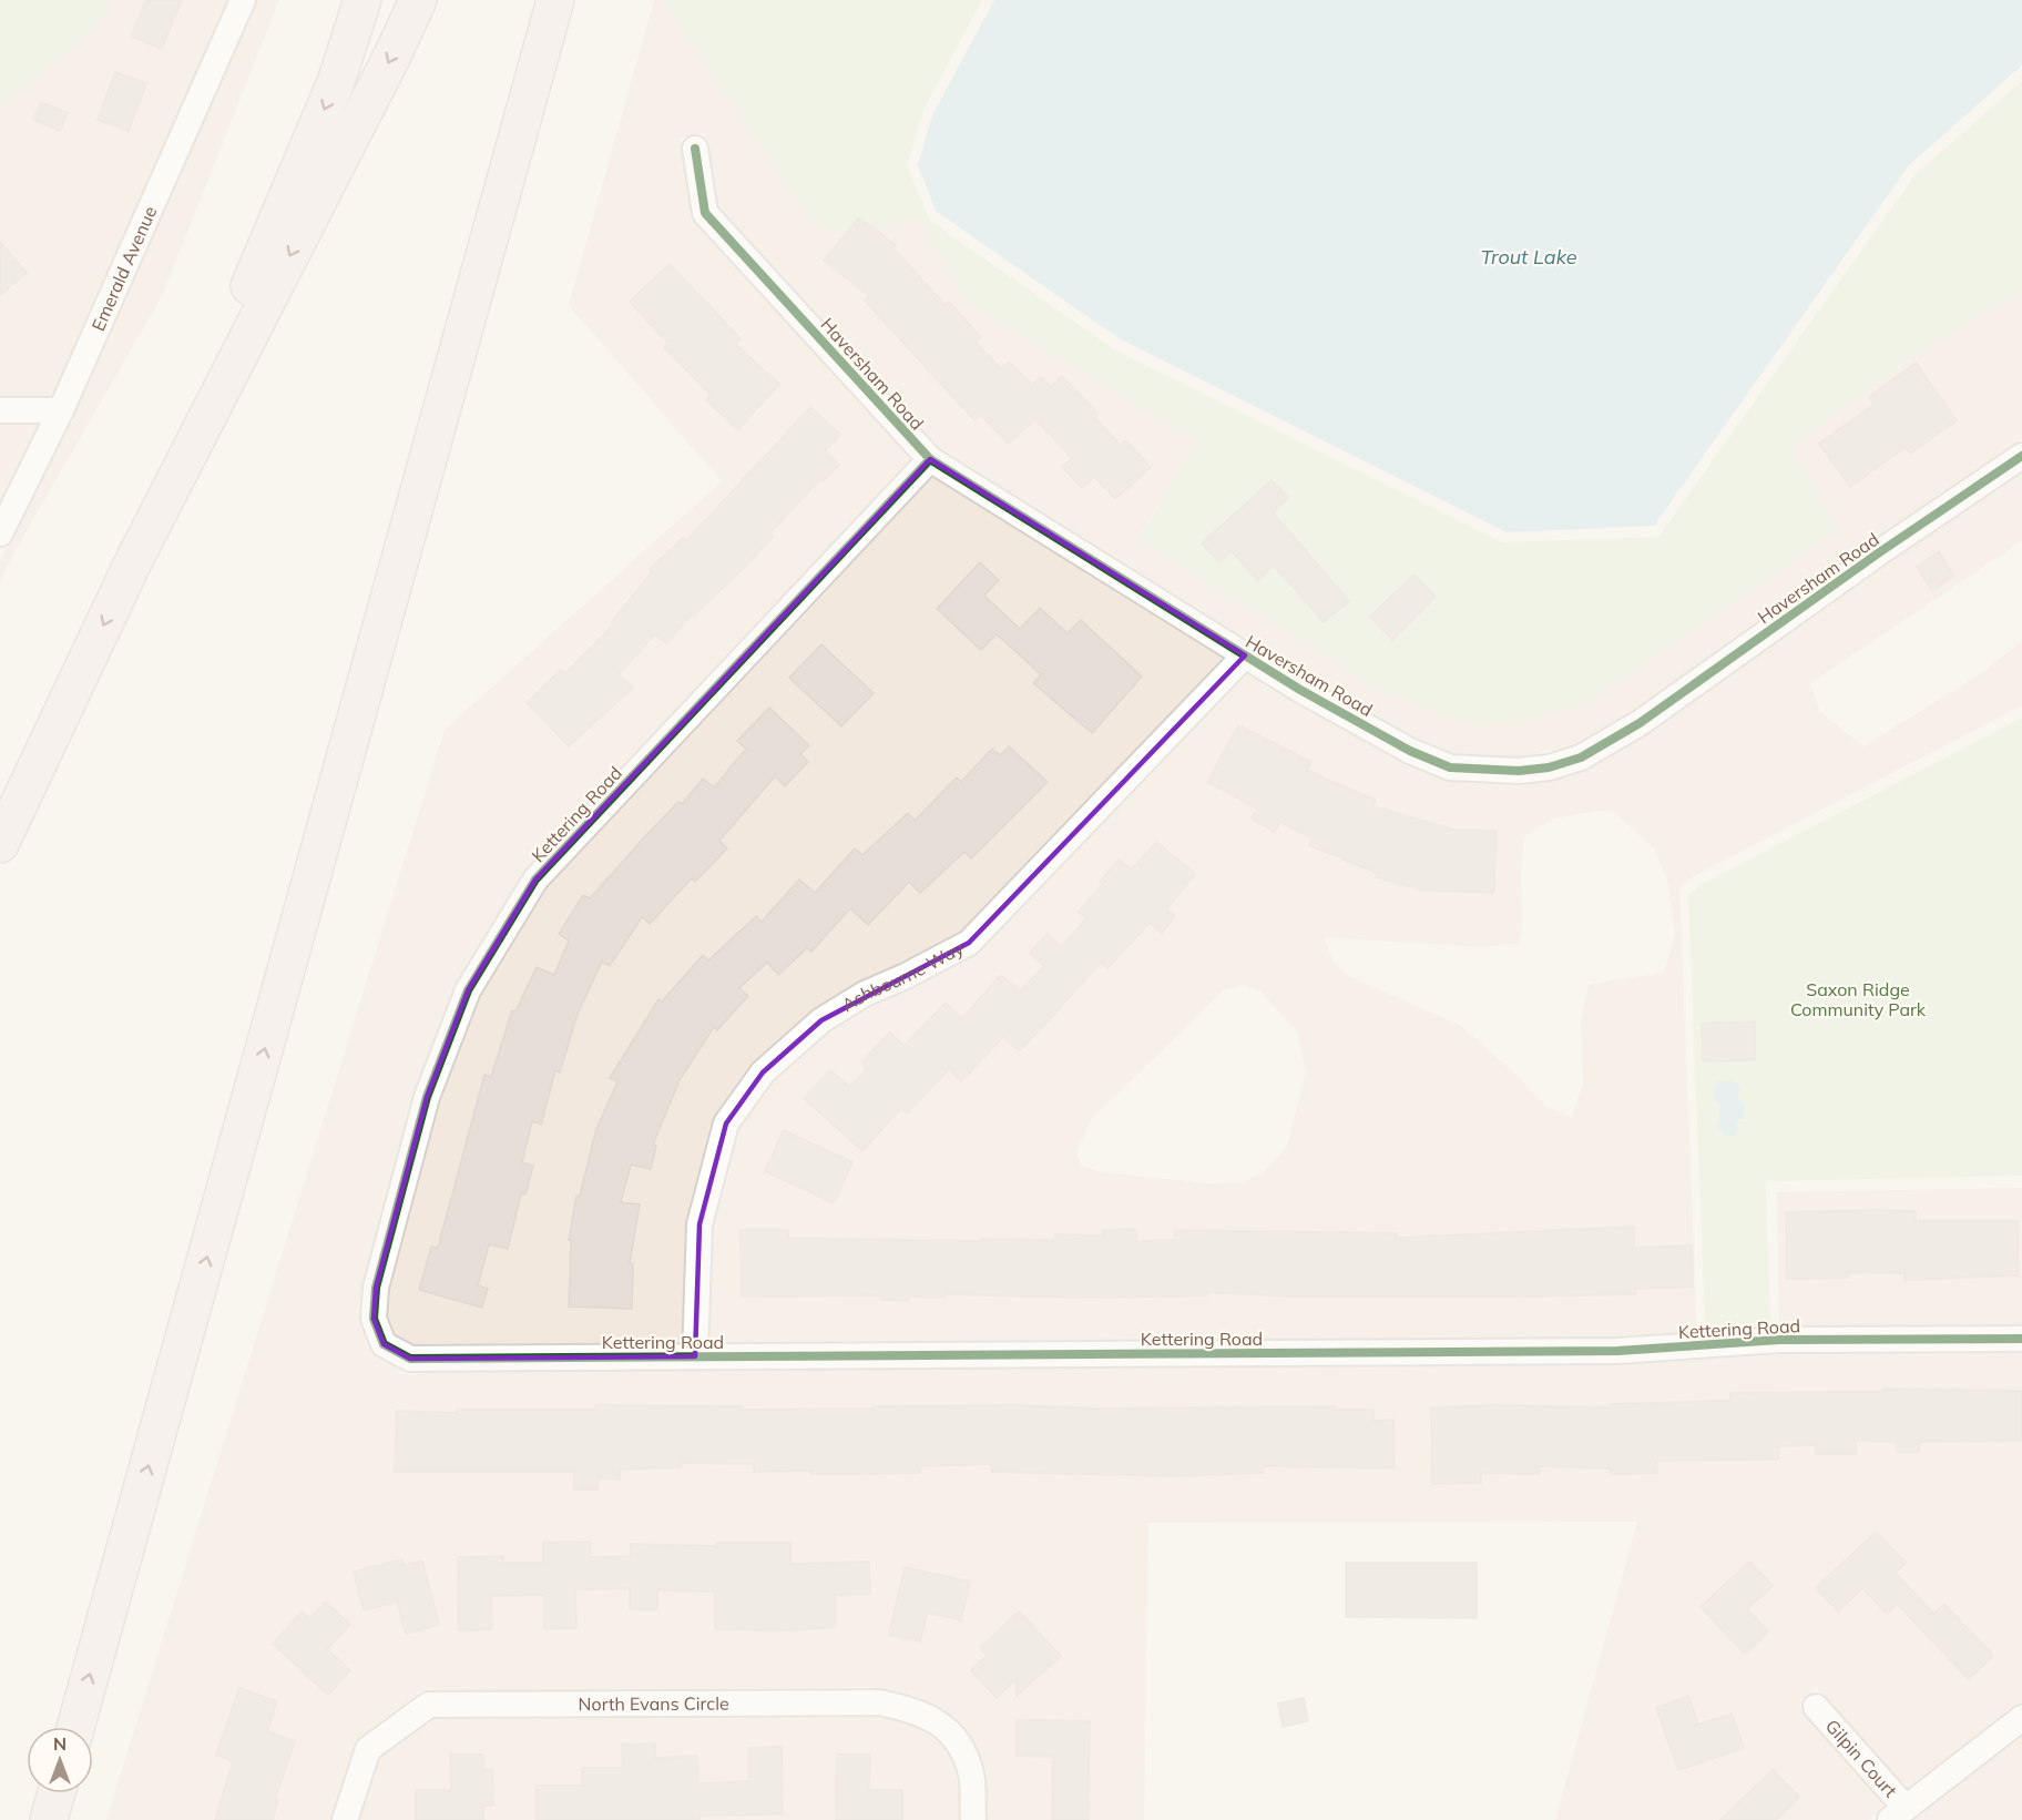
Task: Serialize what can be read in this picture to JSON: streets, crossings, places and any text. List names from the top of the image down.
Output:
{
  "streets": {
    "street": [
      "Emerald Avenue",
      "Haversham Road",
      "Kettering Road",
      "Ashbourne Way",
      "North Evans Circle",
      "Gilpin Court"
    ]
  },
  "crossings": [
    ["Haversham Road", "Kettering Road"],
    ["Haversham Road", "Ashbourne Way"],
    ["Kettering Road", "Ashbourne Way"]
  ],
  "water": ["Trout Lake"],
  "parks": ["Saxon Ridge Community Park"],
  "north": "top"
}
